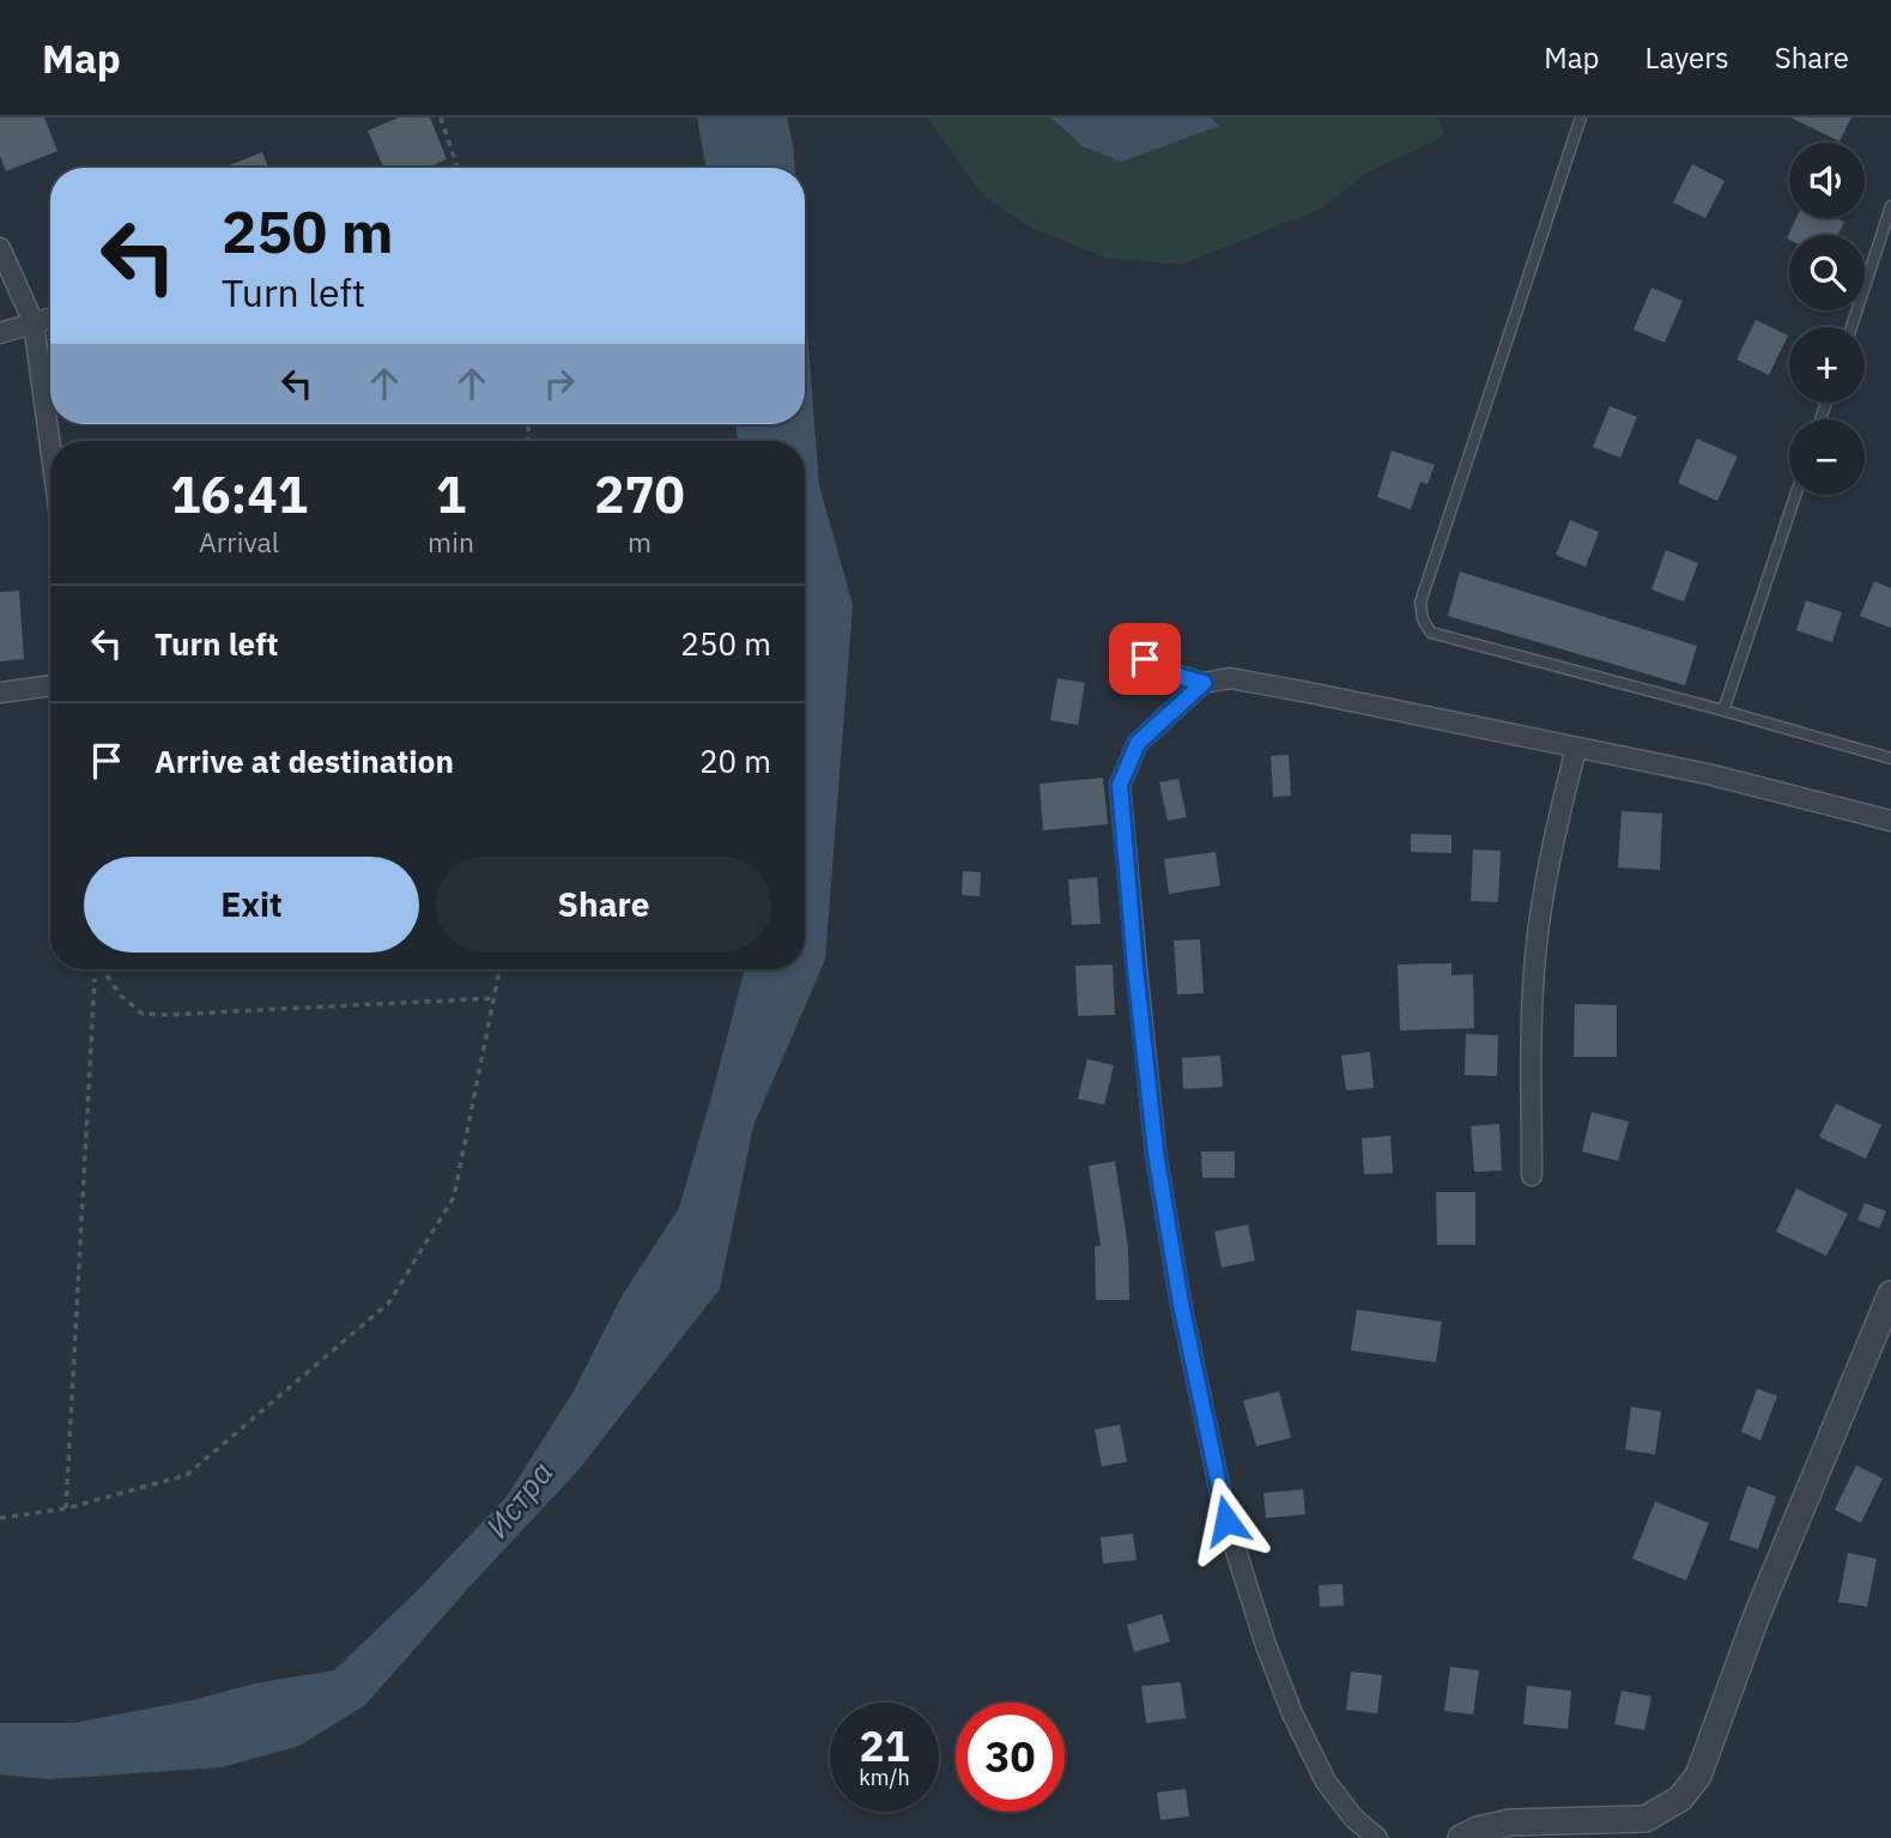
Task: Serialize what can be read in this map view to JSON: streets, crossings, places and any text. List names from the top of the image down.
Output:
{
  "water": ["Истра"],
  "page": {
    "header": "Map",
    "nav": ["Map", "Layers", "Share"],
    "map_buttons": ["+", "−"],
    "turn": ["250 m", "Turn left"],
    "eta": [
      "16:41",
      "Arrival",
      "1",
      "min",
      "270",
      "m"
    ],
    "list": [
      {
        "name": "Turn left",
        "value": "250 m"
      },
      {
        "name": "Arrive at destination",
        "value": "20 m"
      }
    ],
    "buttons": ["Exit", "Share"],
    "speed": "21 km/h",
    "limit": "30"
  }
}
